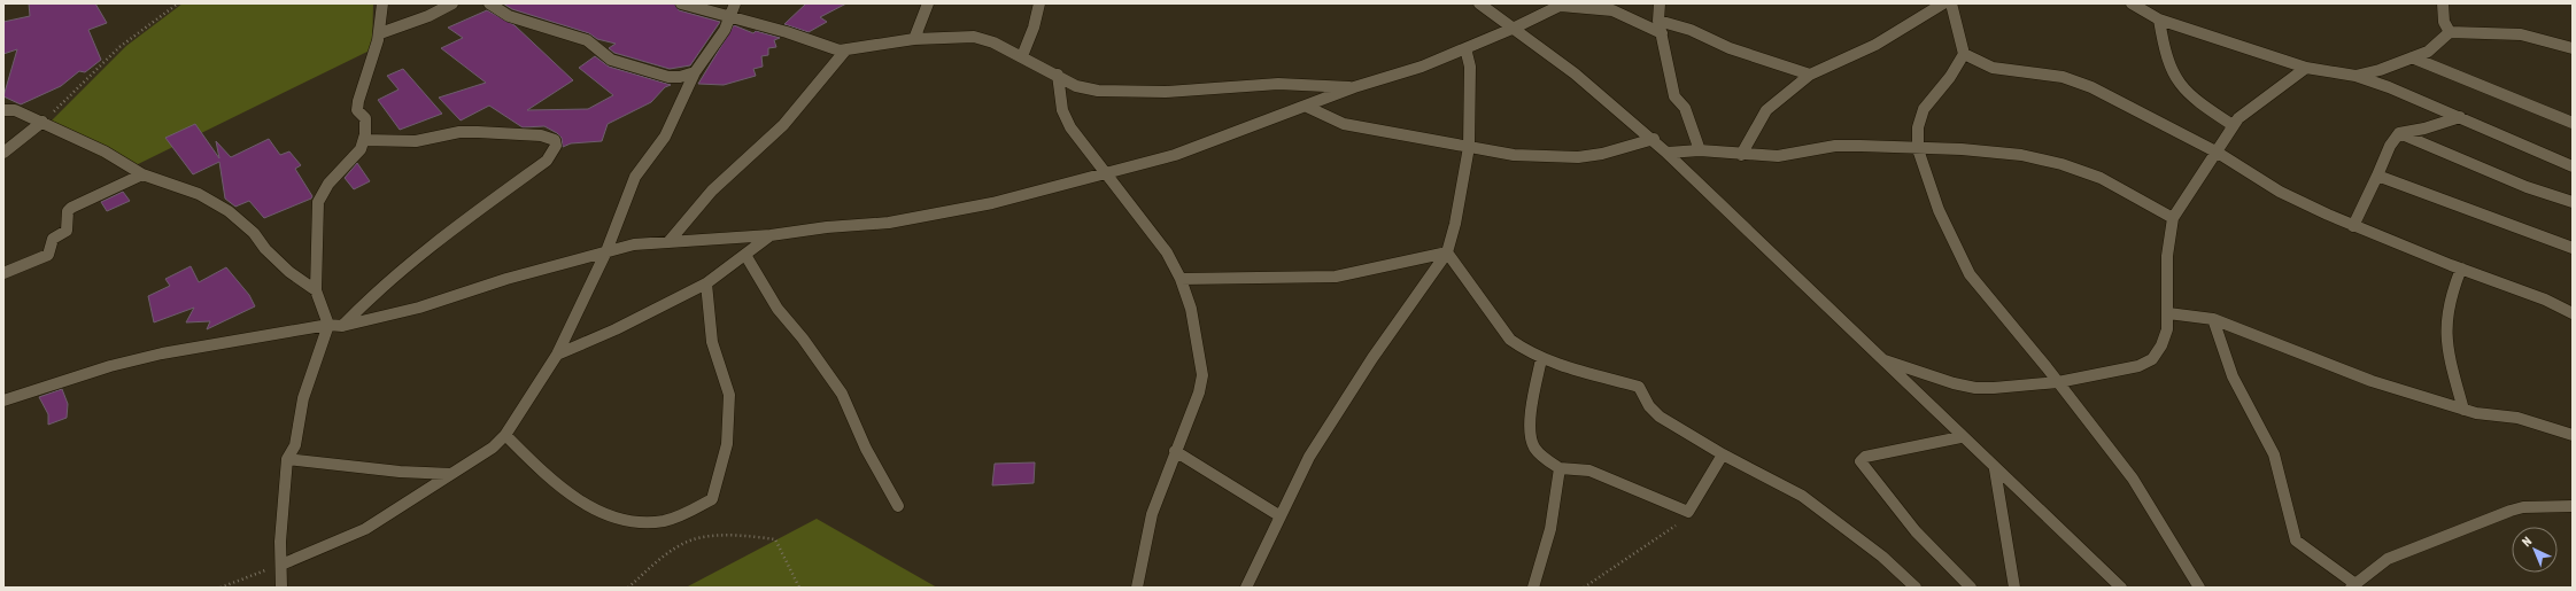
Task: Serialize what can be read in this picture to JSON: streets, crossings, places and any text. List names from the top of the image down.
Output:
{
  "north": "top left"
}
